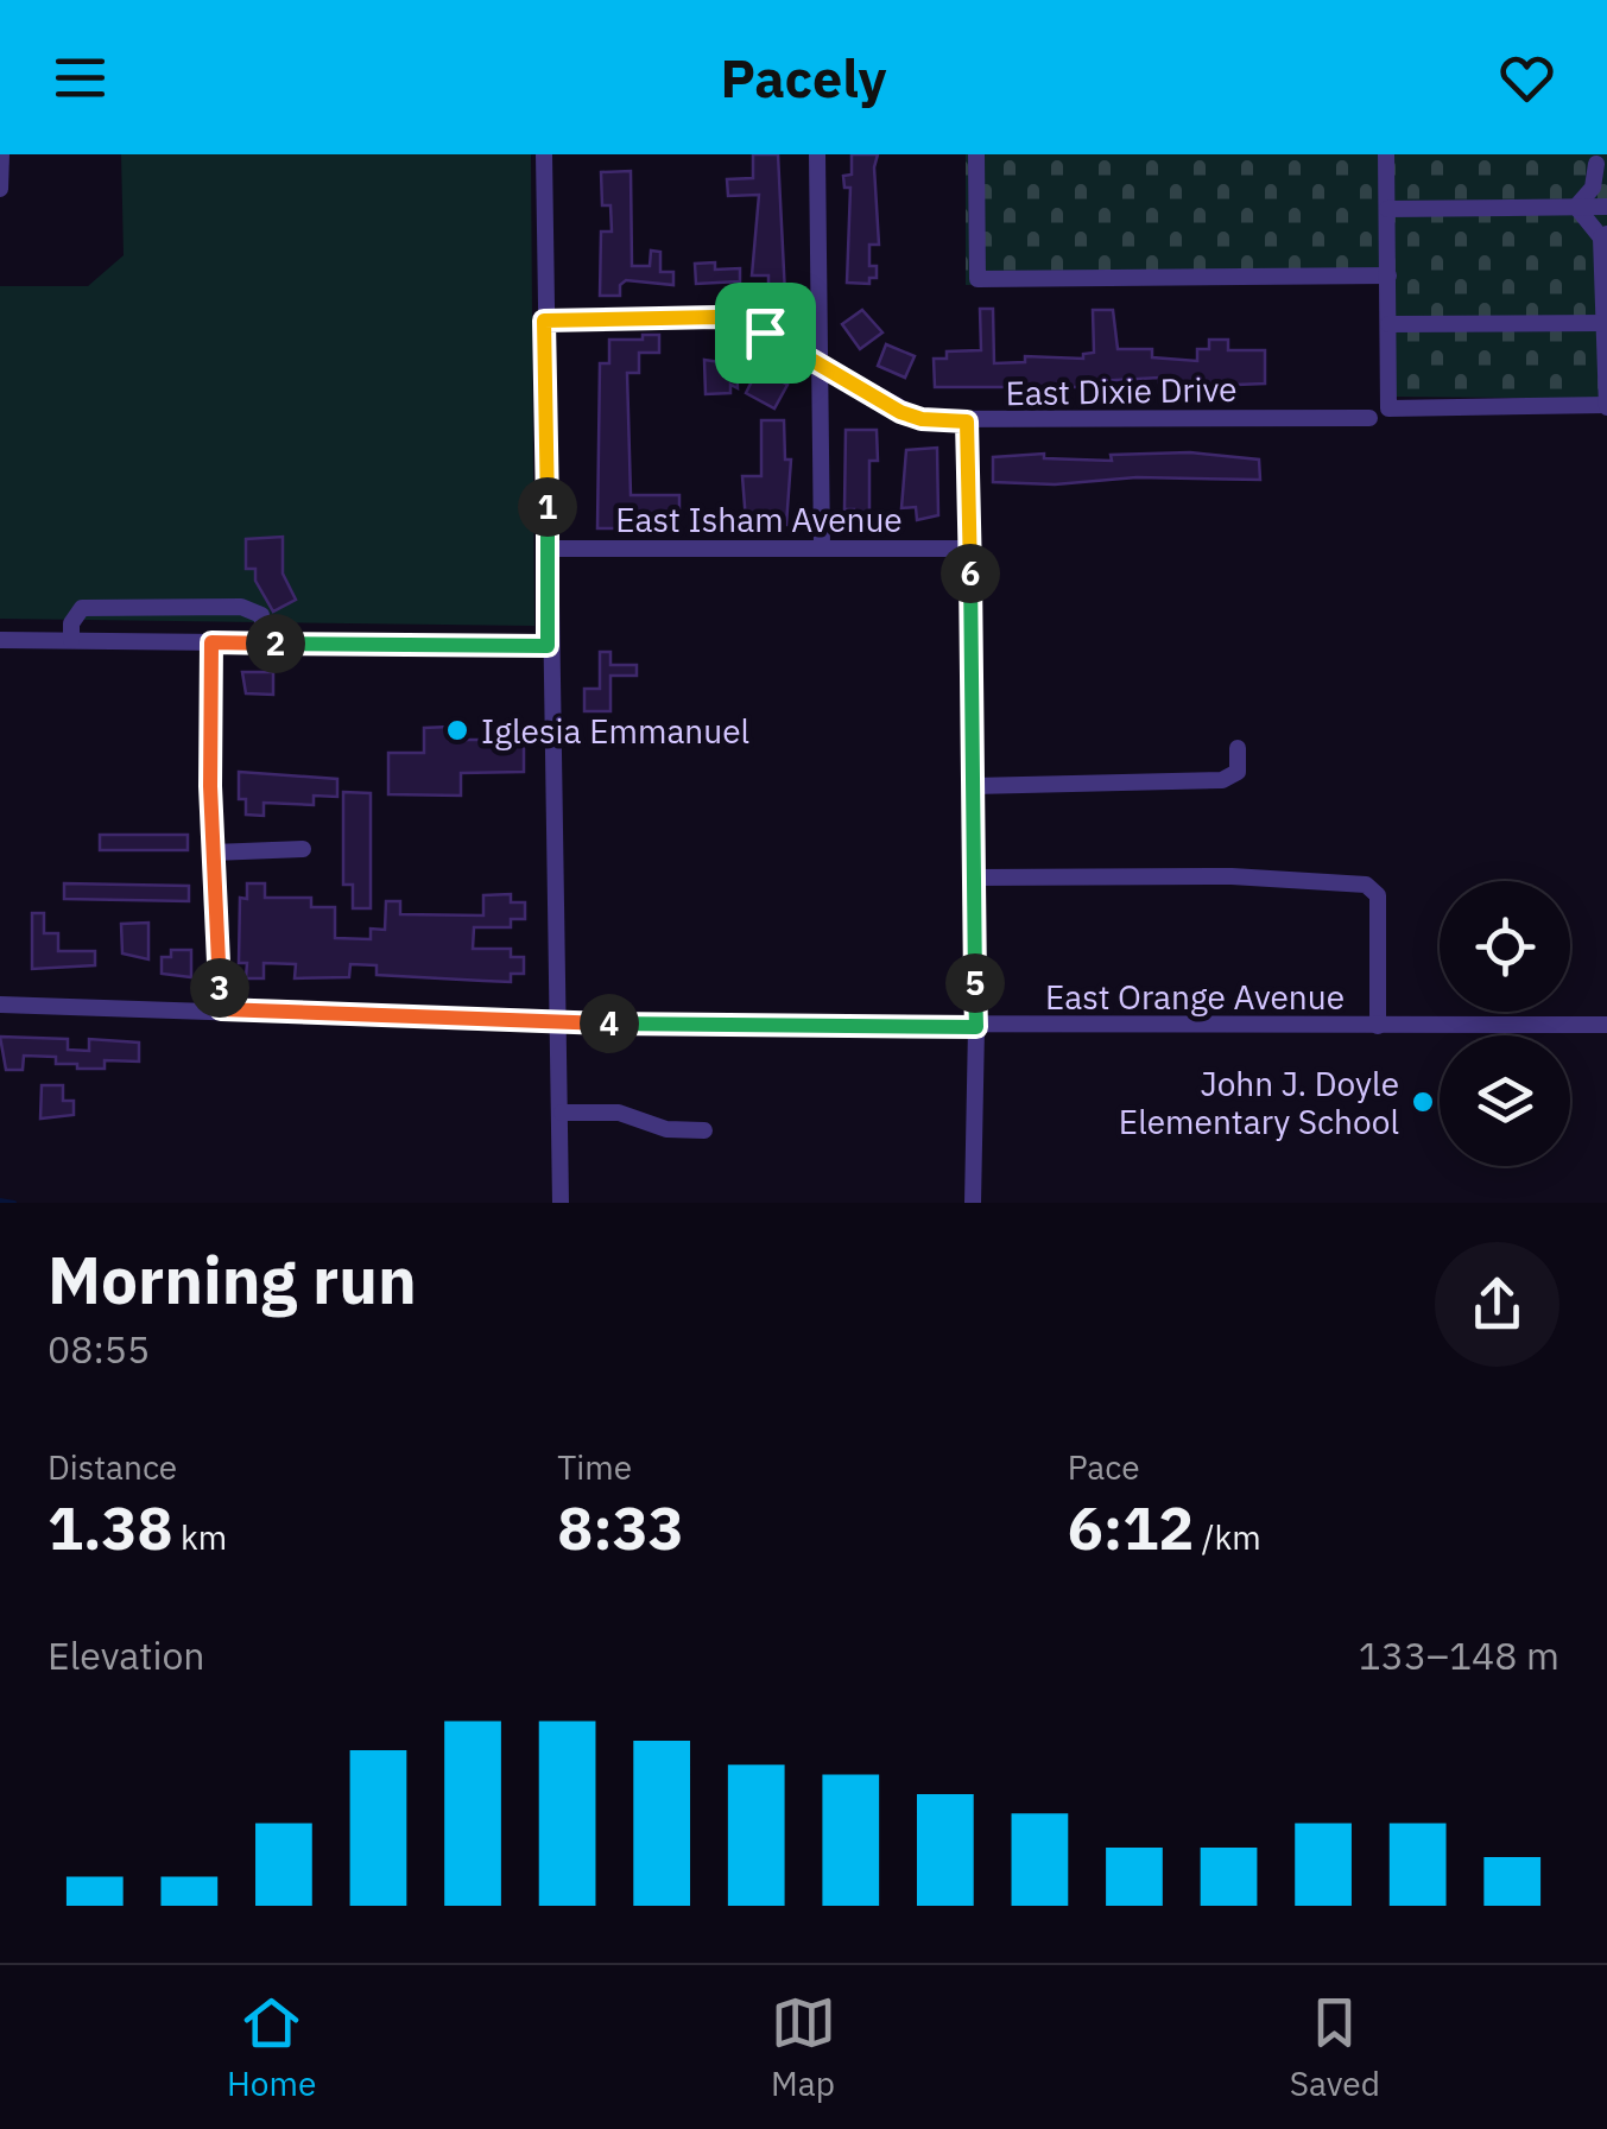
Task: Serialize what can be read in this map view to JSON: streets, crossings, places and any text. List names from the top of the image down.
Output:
{
  "streets": {
    "street": ["East Dixie Drive", "East Isham Avenue", "East Orange Avenue"]
  },
  "places": ["Iglesia Emmanuel", "John J. Doyle Elementary School"],
  "page": {
    "header": "Pacely",
    "pins": [
      "1",
      "6",
      "2",
      "5",
      "3",
      "4"
    ],
    "heading": ["Morning run", "08:55"],
    "stats": [
      ["Distance", "1.38 km"],
      ["Time", "8:33"],
      ["Pace", "6:12 /km"]
    ],
    "chart": ["Elevation", "133–148 m"],
    "tabs": ["Home", "Map", "Saved"]
  }
}
